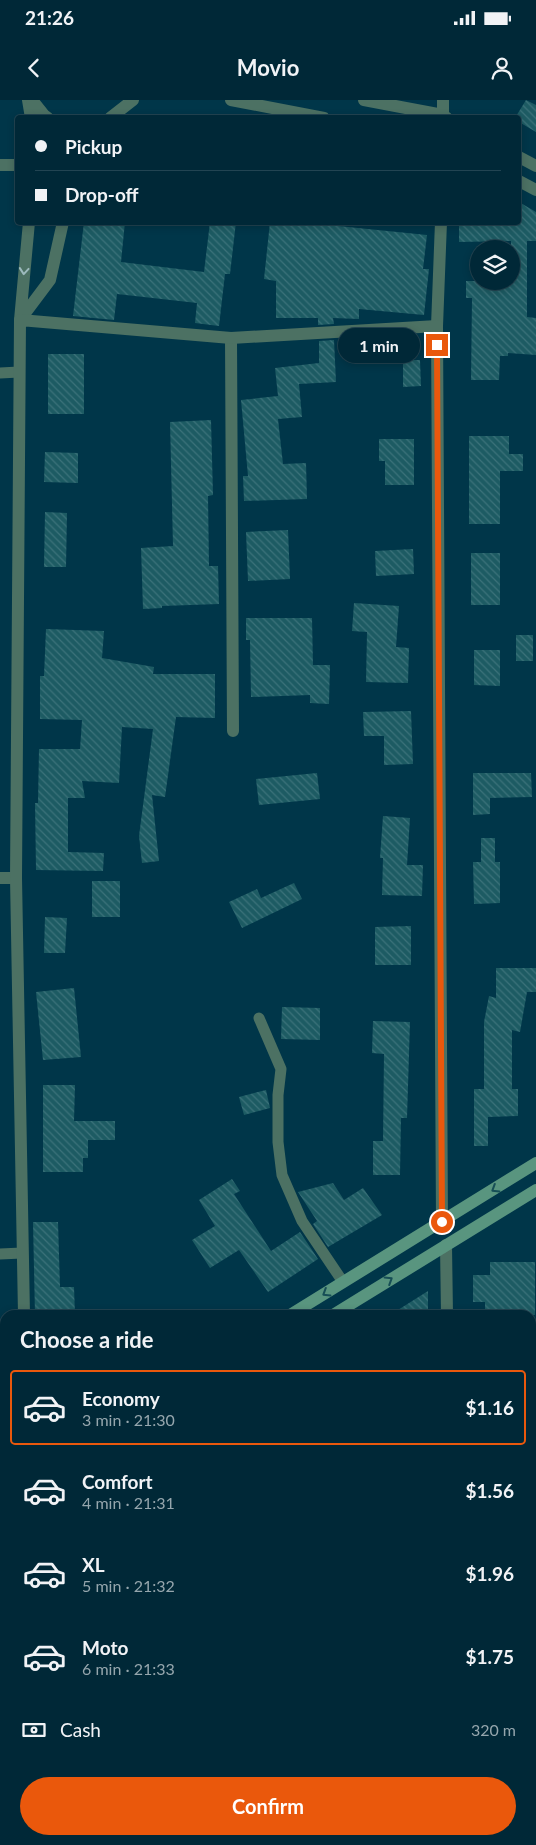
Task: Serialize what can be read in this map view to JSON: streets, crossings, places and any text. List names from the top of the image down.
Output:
{
  "page": {
    "status": "21:26",
    "header": "Movio",
    "banner": ["Pickup", "Drop-off"],
    "bubble": "1 min",
    "heading": "Choose a ride",
    "list": [
      {
        "name": "Economy",
        "note": "3 min · 21:30",
        "value": "$1.16"
      },
      {
        "name": "Comfort",
        "note": "4 min · 21:31",
        "value": "$1.56"
      },
      {
        "name": "XL",
        "note": "5 min · 21:32",
        "value": "$1.96"
      },
      {
        "name": "Moto",
        "note": "6 min · 21:33",
        "value": "$1.75"
      }
    ],
    "pay": ["Cash", "320 m"],
    "buttons": "Confirm"
  }
}
